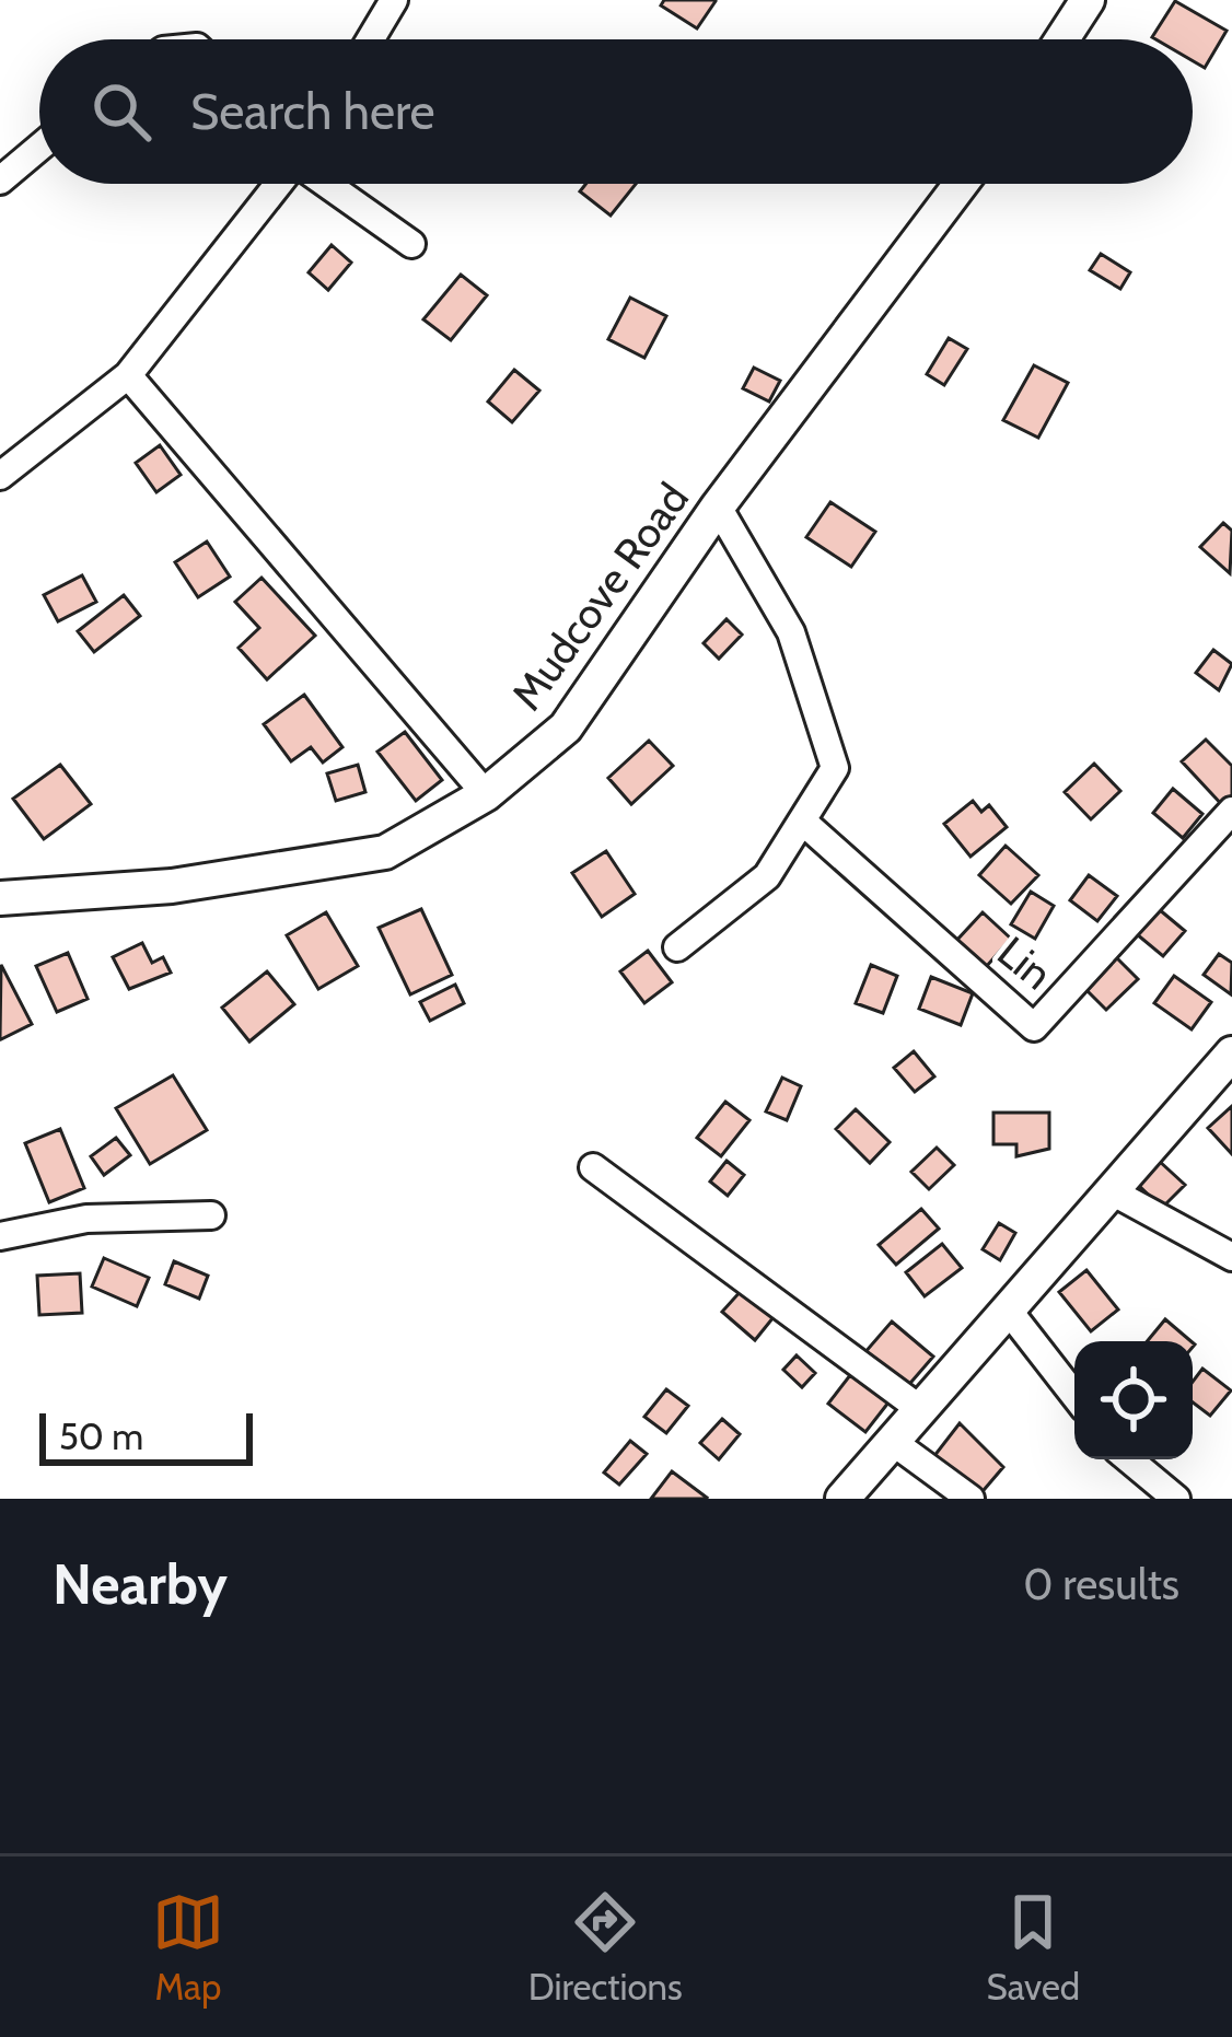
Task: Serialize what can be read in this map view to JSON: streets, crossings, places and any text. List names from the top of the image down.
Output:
{
  "streets": {
    "street": ["Mudcove Road", "Lin"]
  },
  "scale_bar": "50 m",
  "page": {
    "search": "Search here",
    "scale": "50 m",
    "heading": ["Nearby", "0 results"],
    "nav": ["Map", "Directions", "Saved"]
  }
}
